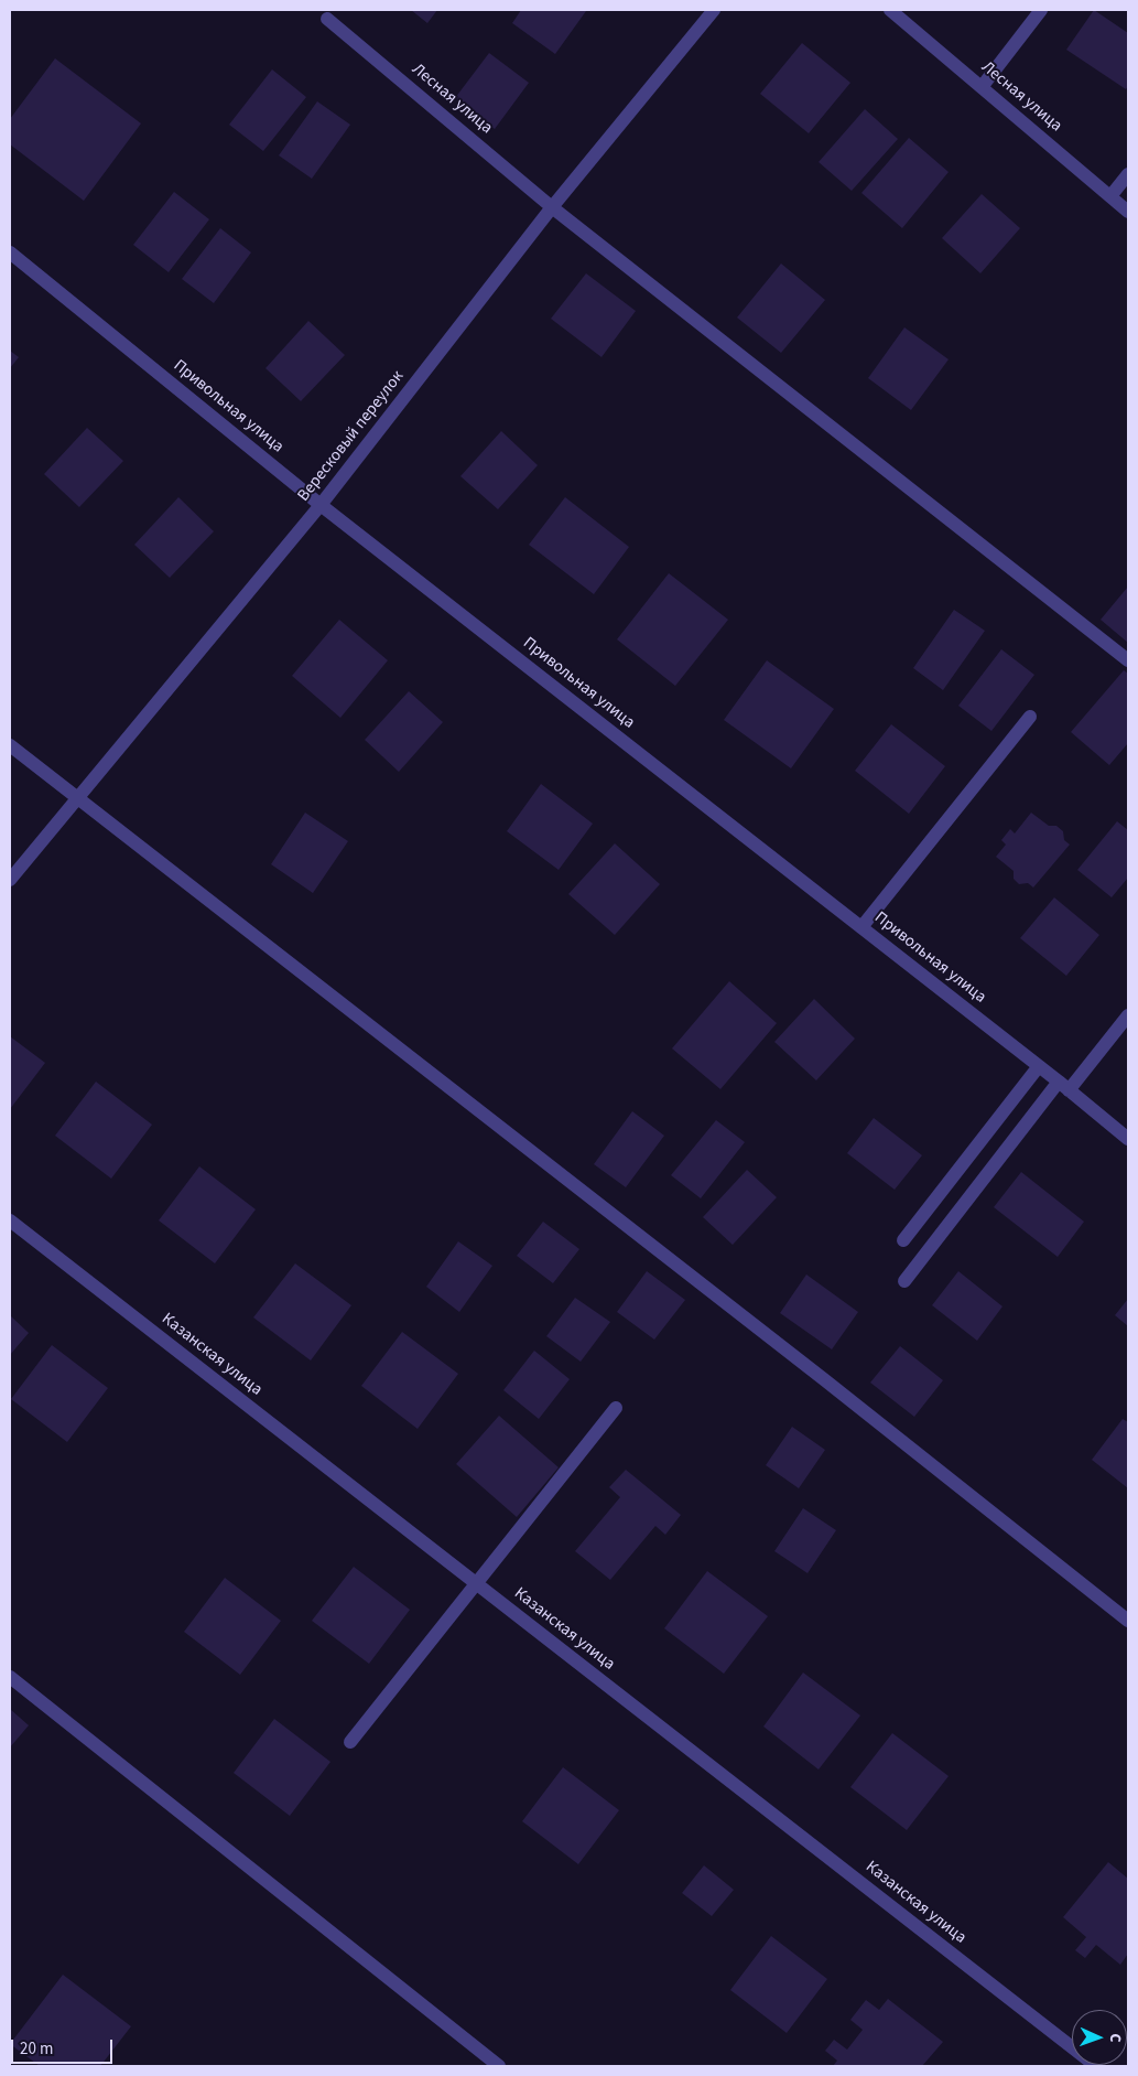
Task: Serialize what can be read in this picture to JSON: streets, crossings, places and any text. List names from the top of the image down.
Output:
{
  "streets": {
    "street": [
      "Лесная улица",
      "Привольная улица",
      "Вересковый переулок",
      "Казанская улица"
    ]
  },
  "crossings": [
    ["Лесная улица", "Вересковый переулок"],
    ["Привольная улица", "Вересковый переулок"]
  ],
  "scale_bar": "20 m",
  "north": "right"
}
